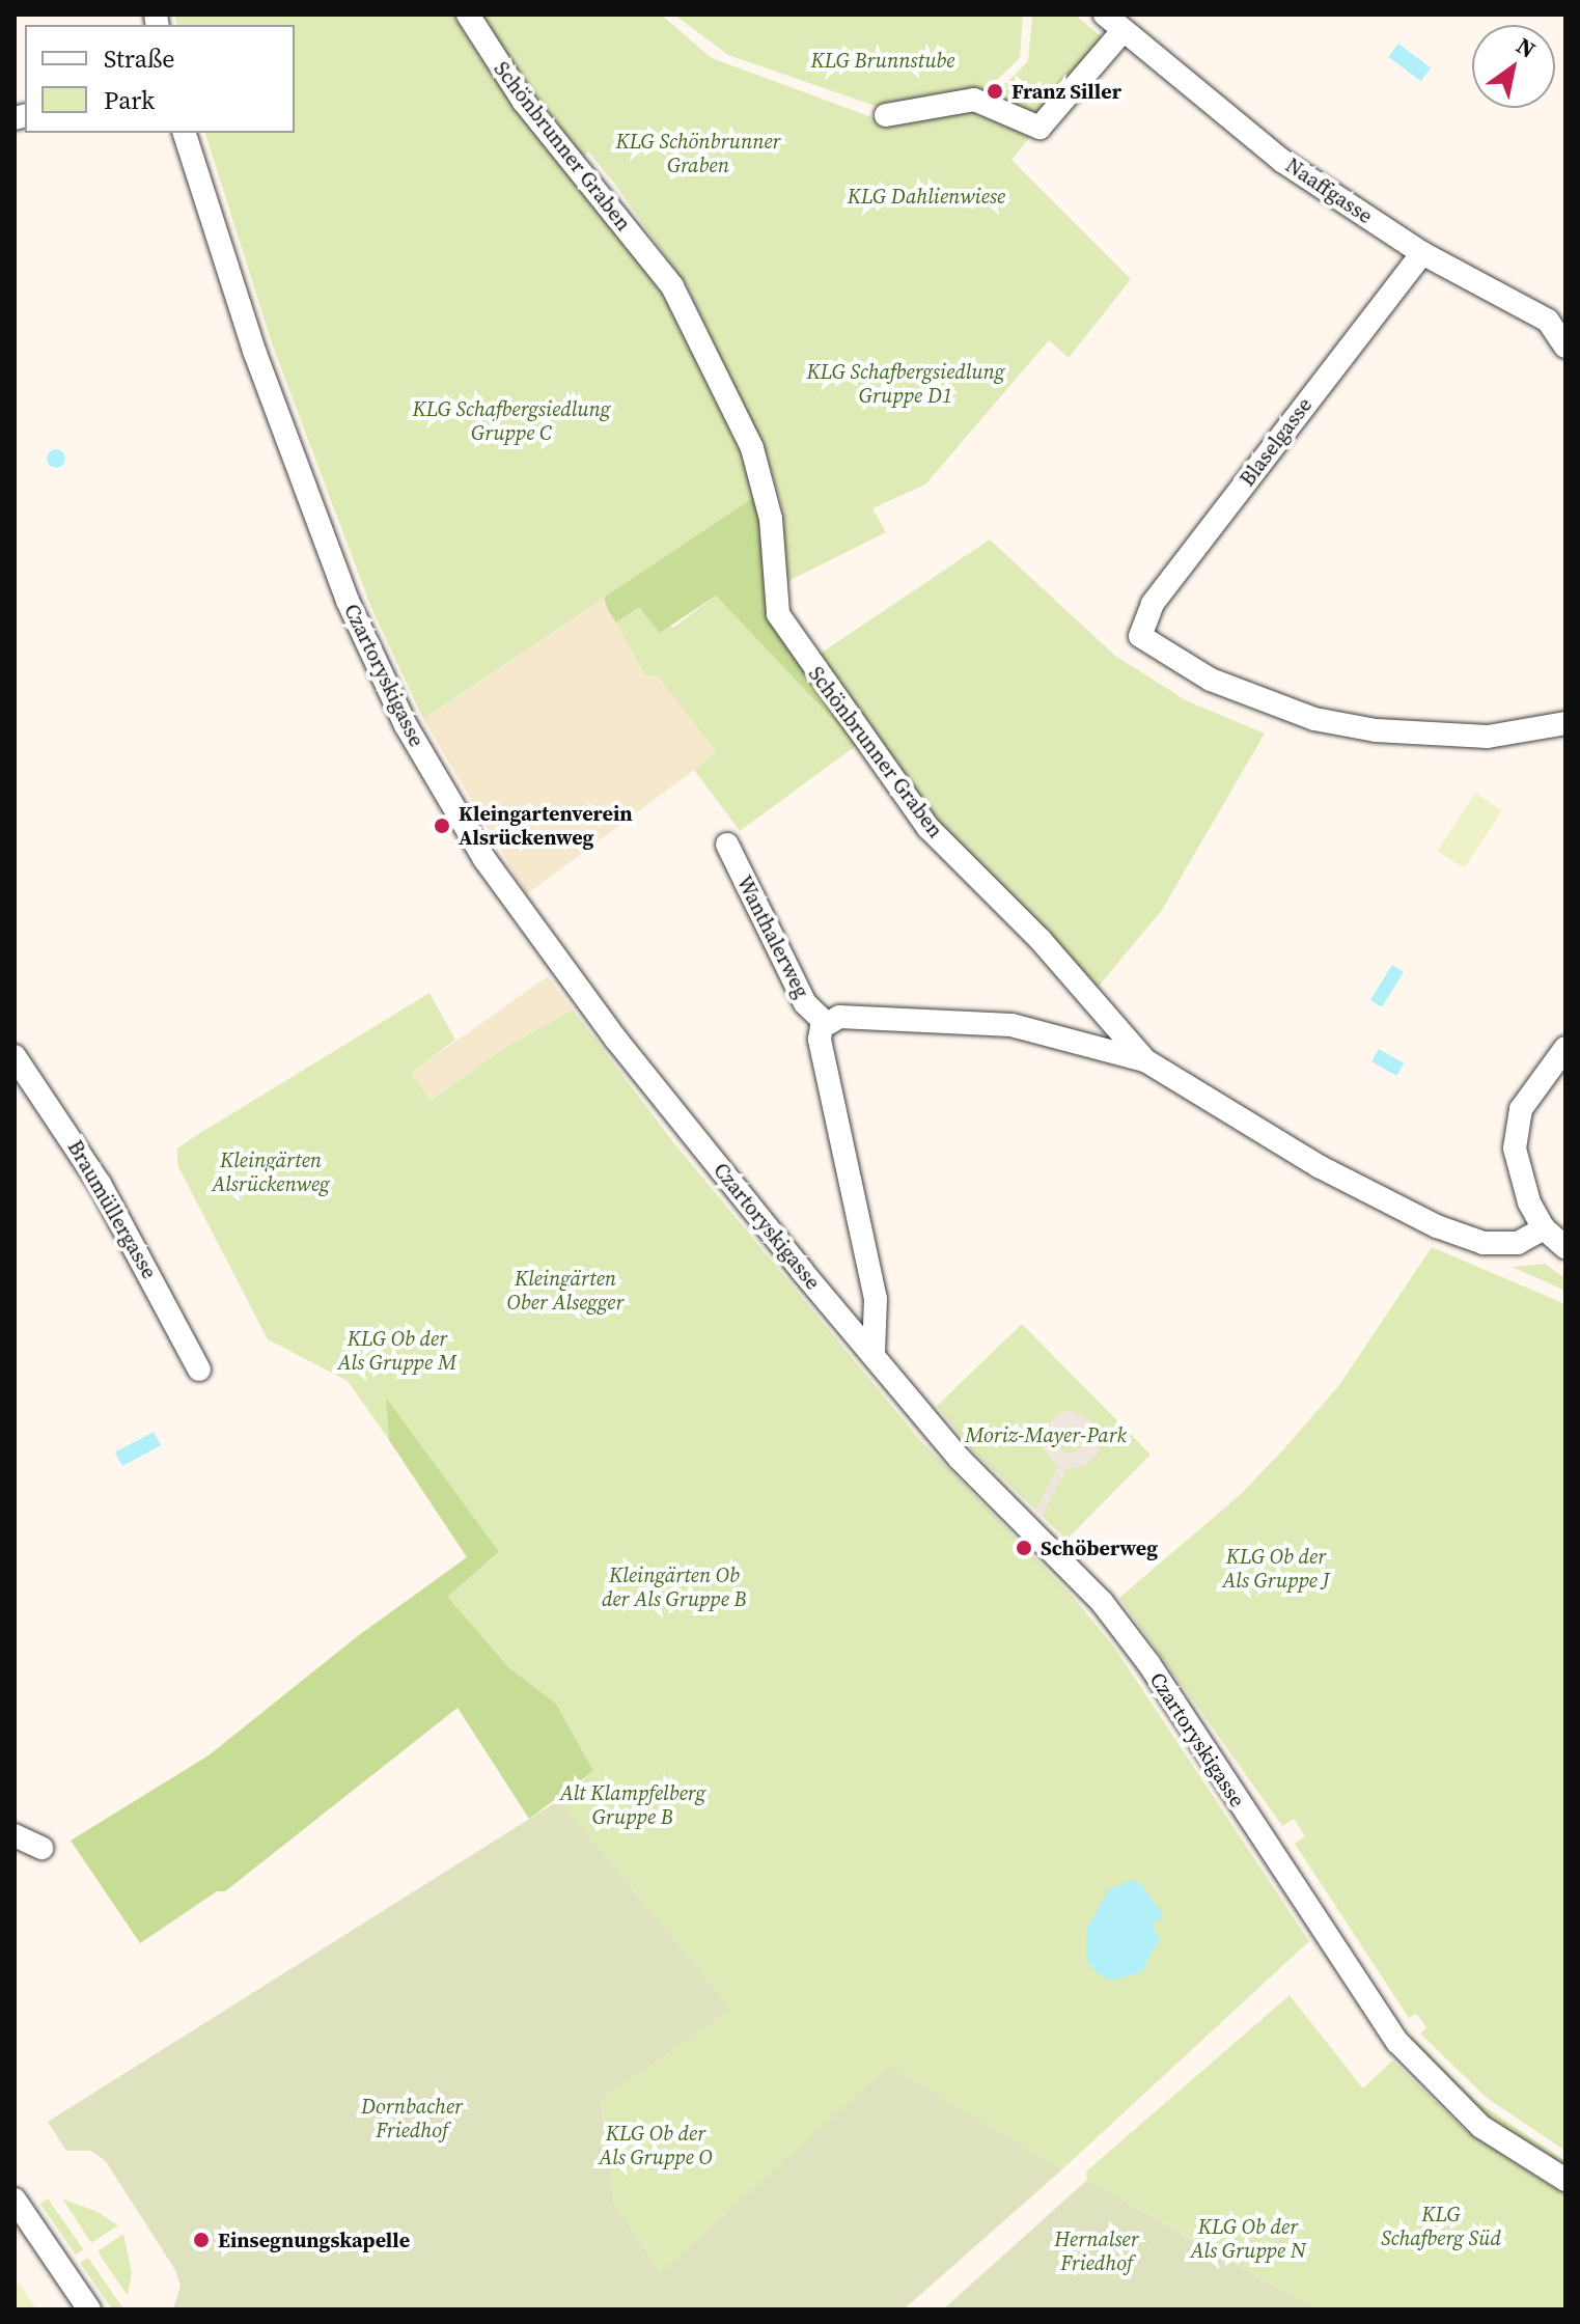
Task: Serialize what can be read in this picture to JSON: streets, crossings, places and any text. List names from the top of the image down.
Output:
{
  "streets": {
    "street": [
      "Schönbrunner Graben",
      "Naaffgasse",
      "Blaselgasse",
      "Czartoryskigasse",
      "Wanthalerweg",
      "Braumüllergasse"
    ]
  },
  "crossings": [
    ["Naaffgasse", "Blaselgasse"]
  ],
  "parks": [
    "KLG Brunnstube",
    "KLG Schönbrunner Graben",
    "KLG Dahlienwiese",
    "KLG Schafbergsiedlung Gruppe D1",
    "KLG Schafbergsiedlung Gruppe C",
    "Kleingärten Alsrückenweg",
    "Kleingärten Ober Alsegger",
    "KLG Ob der Als Gruppe M",
    "Moriz-Mayer-Park",
    "KLG Ob der Als Gruppe J",
    "Kleingärten Ob der Als Gruppe B",
    "Alt Klampfelberg Gruppe B",
    "Dornbacher Friedhof",
    "KLG Ob der Als Gruppe O",
    "KLG Schafberg Süd",
    "KLG Ob der Als Gruppe N",
    "Hernalser Friedhof"
  ],
  "places": [
    "Franz Siller",
    "Kleingartenverein Alsrückenweg",
    "Schöberweg",
    "Einsegnungskapelle"
  ],
  "legend": ["Straße", "Park"],
  "north": "top right"
}
